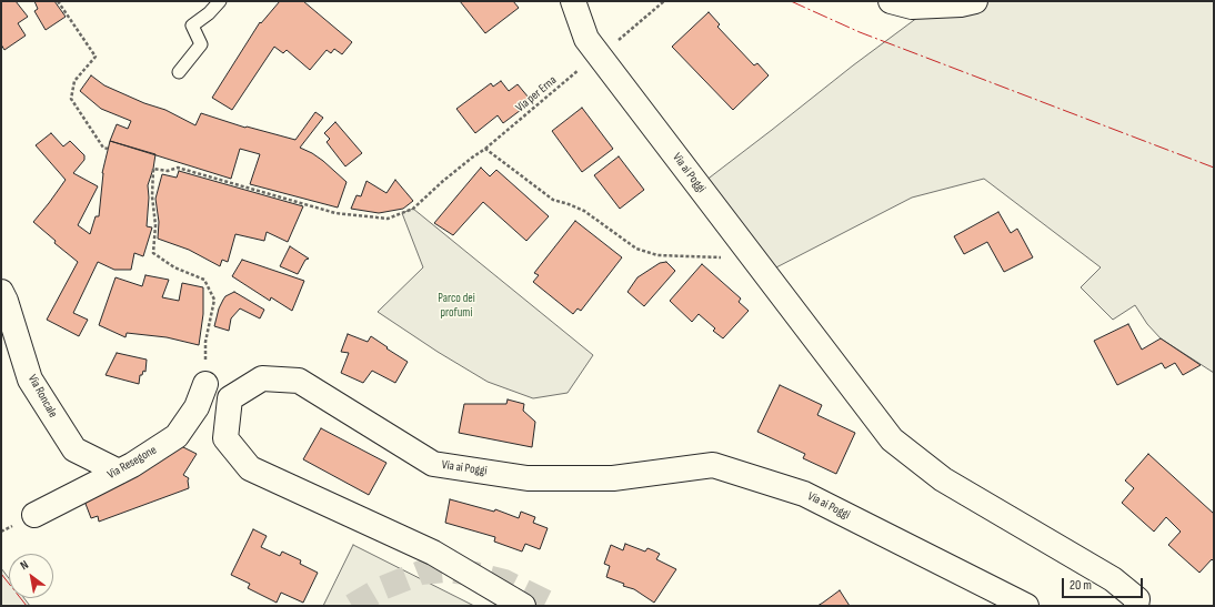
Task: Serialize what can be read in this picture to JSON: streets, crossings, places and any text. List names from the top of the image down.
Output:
{
  "streets": {
    "street": ["Via ai Poggi", "Via Roncale", "Via Resegone"],
    "path": ["Via per Erna"]
  },
  "crossings": [
    ["Via per Erna", "Via ai Poggi"],
    ["Via per Erna", "Via Resegone"],
    ["Via Roncale", "Via Resegone"]
  ],
  "parks": ["Parco dei profumi"],
  "scale_bar": "20 m",
  "north": "top left"
}
